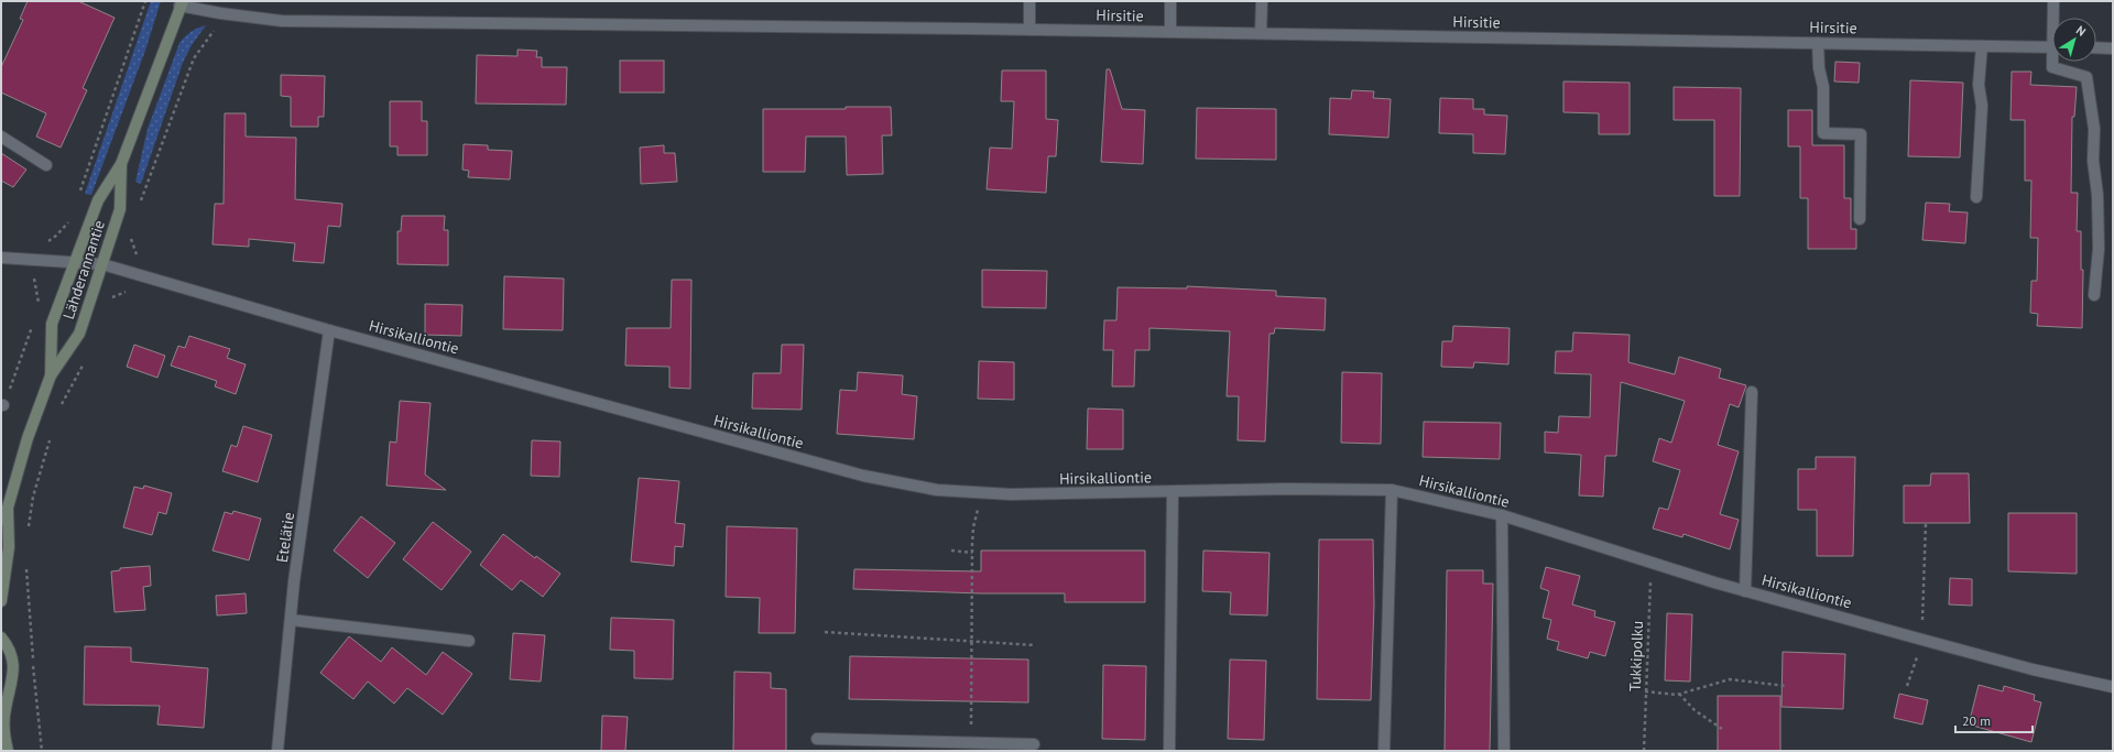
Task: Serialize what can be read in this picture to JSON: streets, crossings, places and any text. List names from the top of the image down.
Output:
{
  "streets": {
    "main road": ["Lähderannantie"],
    "street": ["Hirsitie", "Hirsikalliontie", "Etelätie"],
    "path": ["Tukkipolku"]
  },
  "crossings": [
    ["Hirsitie", "Lähderannantie"],
    ["Lähderannantie", "Hirsikalliontie"],
    ["Hirsikalliontie", "Etelätie"],
    ["Hirsikalliontie", "Tukkipolku"]
  ],
  "scale_bar": "20 m",
  "north": "top right"
}
